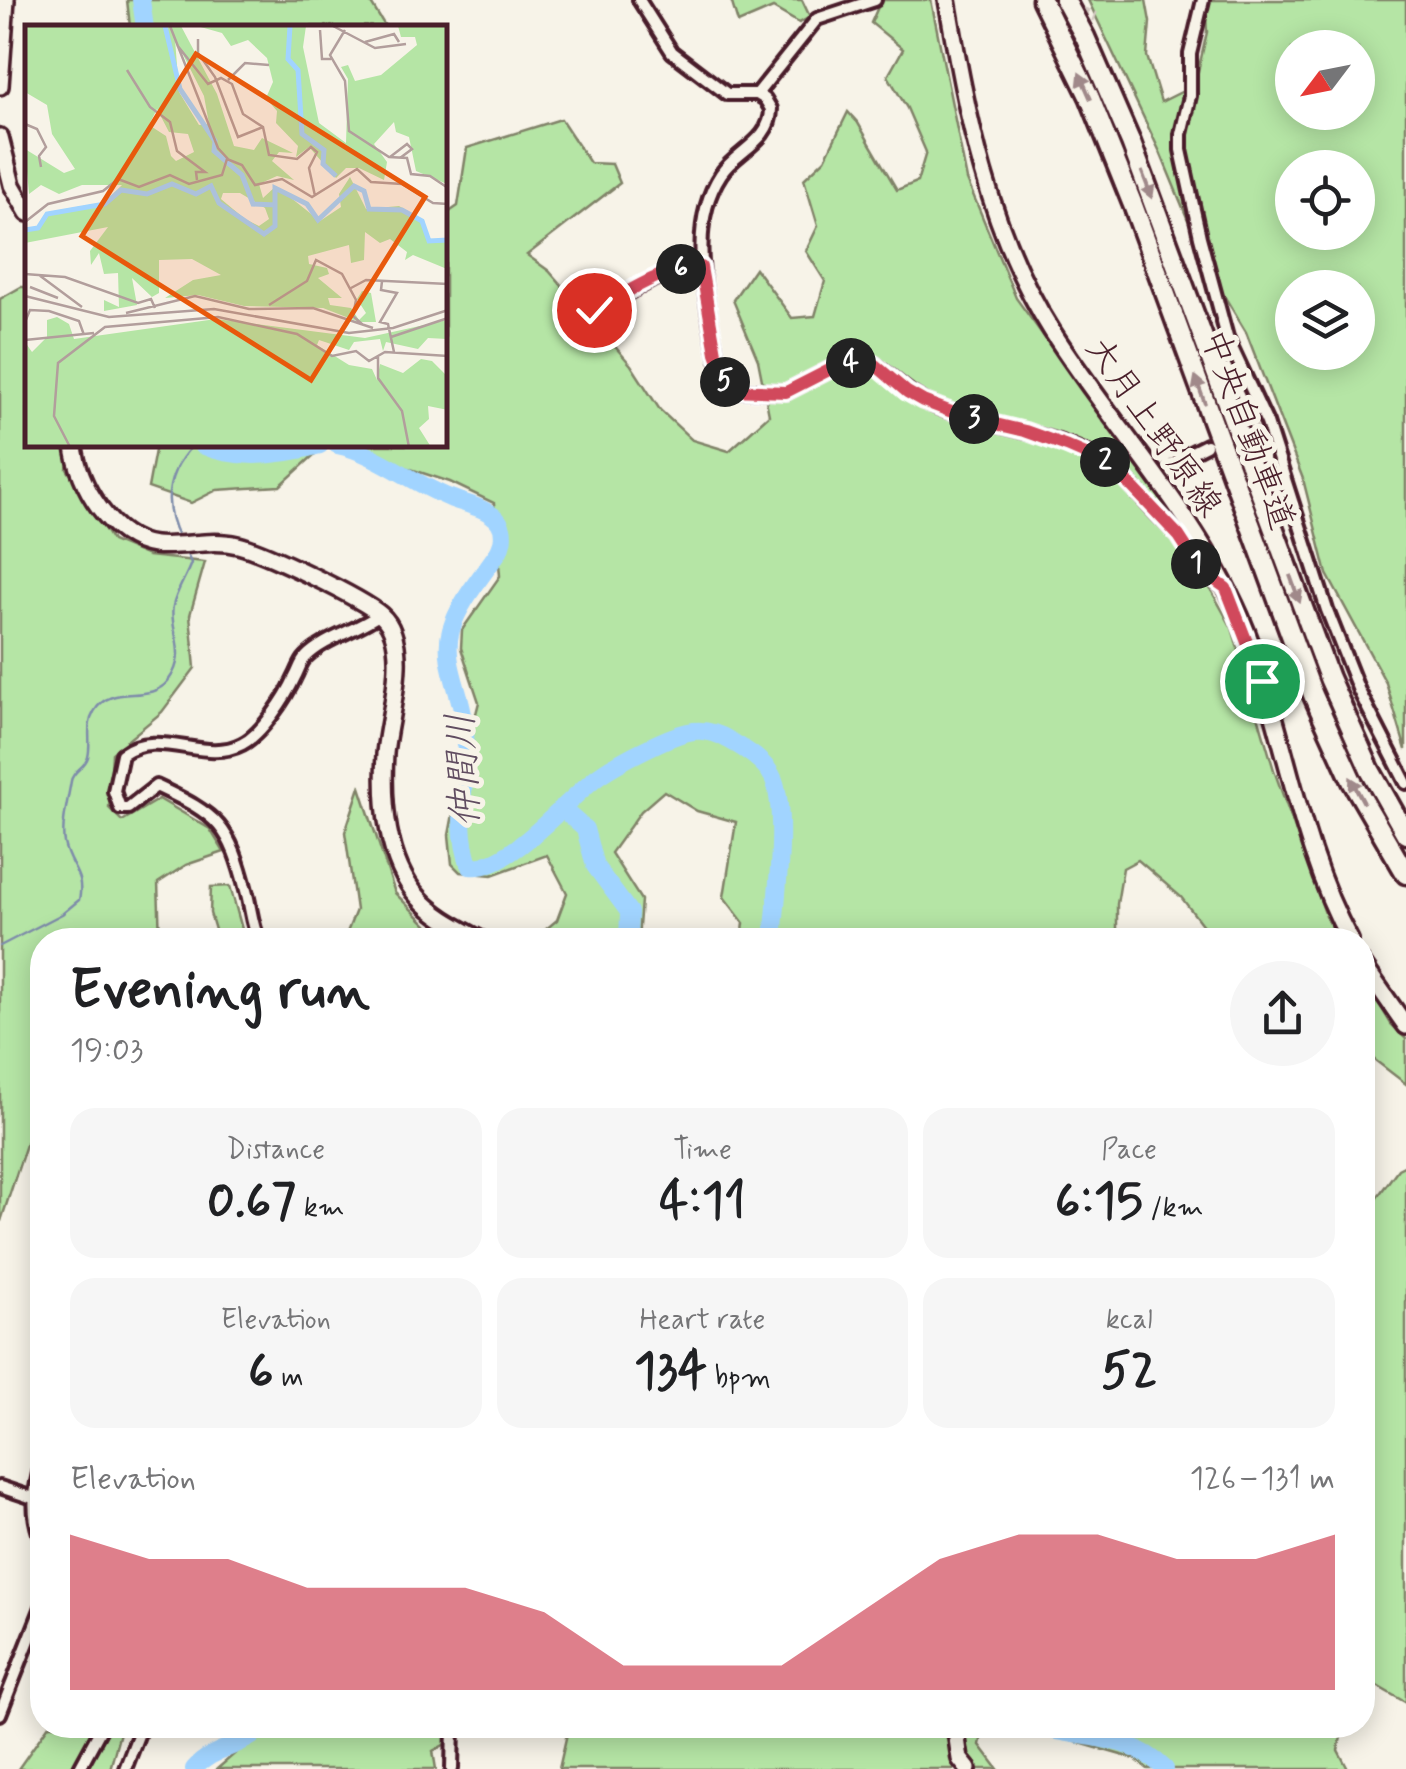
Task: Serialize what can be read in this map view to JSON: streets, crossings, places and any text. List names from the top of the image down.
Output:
{
  "streets": {
    "highway": ["中央自動車道"],
    "main road": ["大月上野原線"]
  },
  "water": ["仲間川"],
  "north": "bottom left",
  "page": {
    "pins": [
      "6",
      "4",
      "5",
      "3",
      "2",
      "1"
    ],
    "heading": ["Evening run", "19:03"],
    "stats": [
      ["Distance", "0.67 km"],
      ["Time", "4:11"],
      ["Pace", "6:15 /km"],
      ["Elevation", "6 m"],
      ["Heart rate", "134 bpm"],
      ["kcal", "52"]
    ],
    "chart": ["Elevation", "126–131 m"]
  }
}
